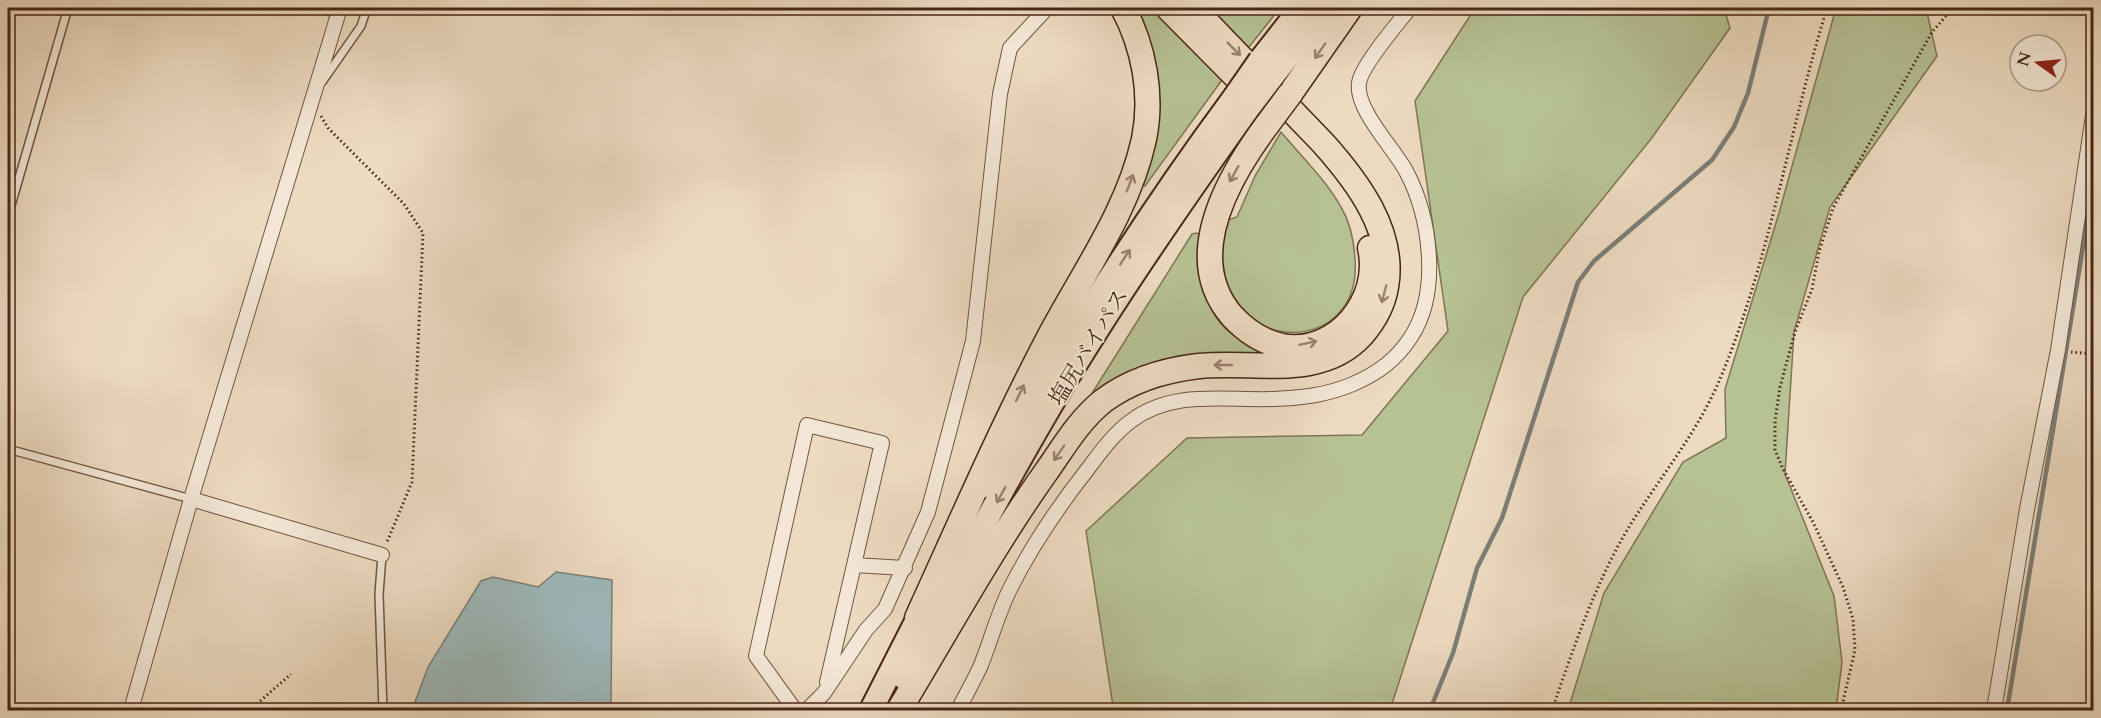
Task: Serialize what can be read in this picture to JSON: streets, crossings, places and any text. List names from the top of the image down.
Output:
{
  "streets": {
    "highway": ["塩尻バイパス"]
  },
  "north": "left"
}
